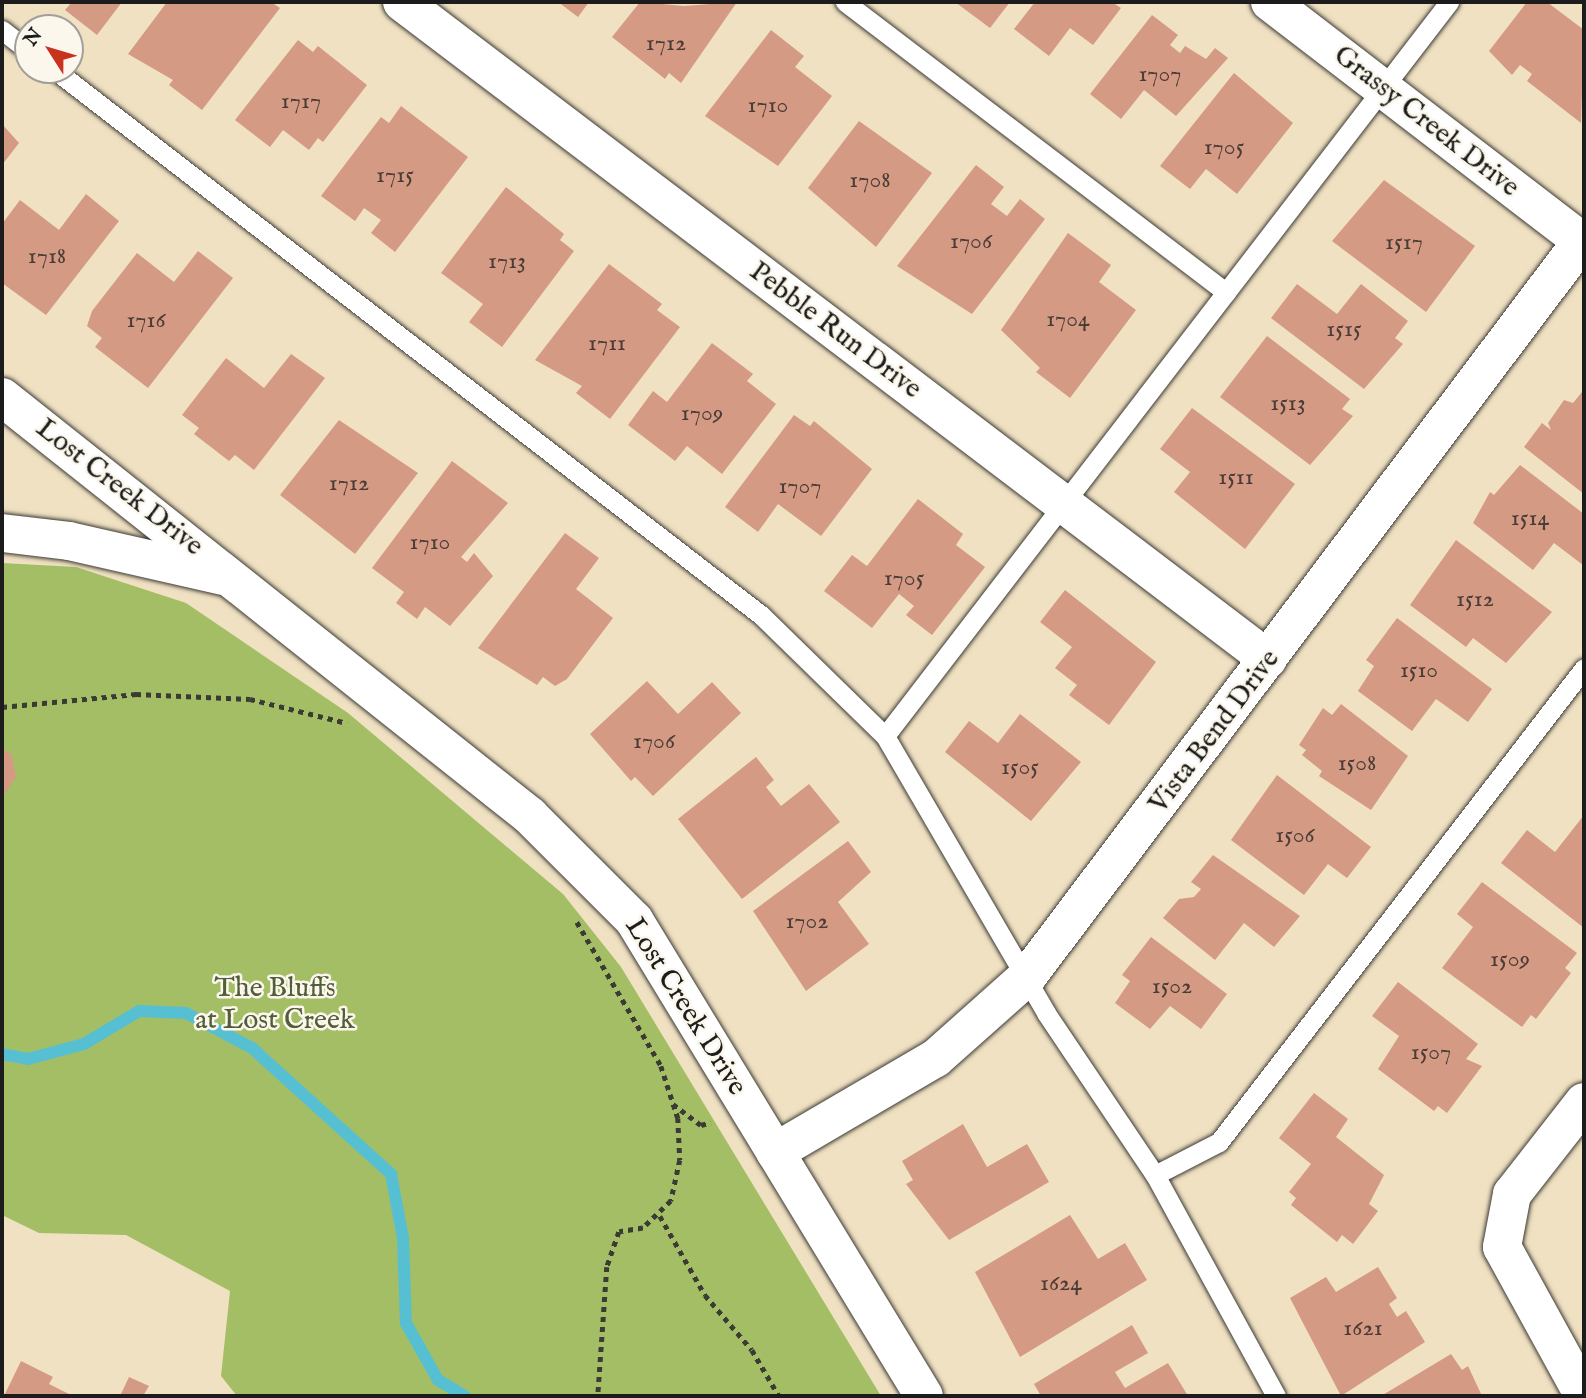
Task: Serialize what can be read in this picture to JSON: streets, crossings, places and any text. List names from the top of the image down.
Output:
{
  "streets": {
    "street": [
      "Grassy Creek Drive",
      "Pebble Run Drive",
      "Lost Creek Drive",
      "Vista Bend Drive"
    ]
  },
  "crossings": [
    ["Grassy Creek Drive", "Vista Bend Drive"],
    ["Pebble Run Drive", "Vista Bend Drive"],
    ["Lost Creek Drive", "Vista Bend Drive"]
  ],
  "parks": ["The Bluffs at Lost Creek"],
  "house_numbers": [
    "1712",
    "1707",
    "1717",
    "1710",
    "1705",
    "1715",
    "1708",
    "1706",
    "1517",
    "1718",
    "1713",
    "1704",
    "1716",
    "1515",
    "1711",
    "1513",
    "1709",
    "1511",
    "1712",
    "1707",
    "1514",
    "1710",
    "1705",
    "1512",
    "1510",
    "1706",
    "1508",
    "1505",
    "1506",
    "1702",
    "1509",
    "1502",
    "1507",
    "1624",
    "1621"
  ],
  "north": "top left"
}
